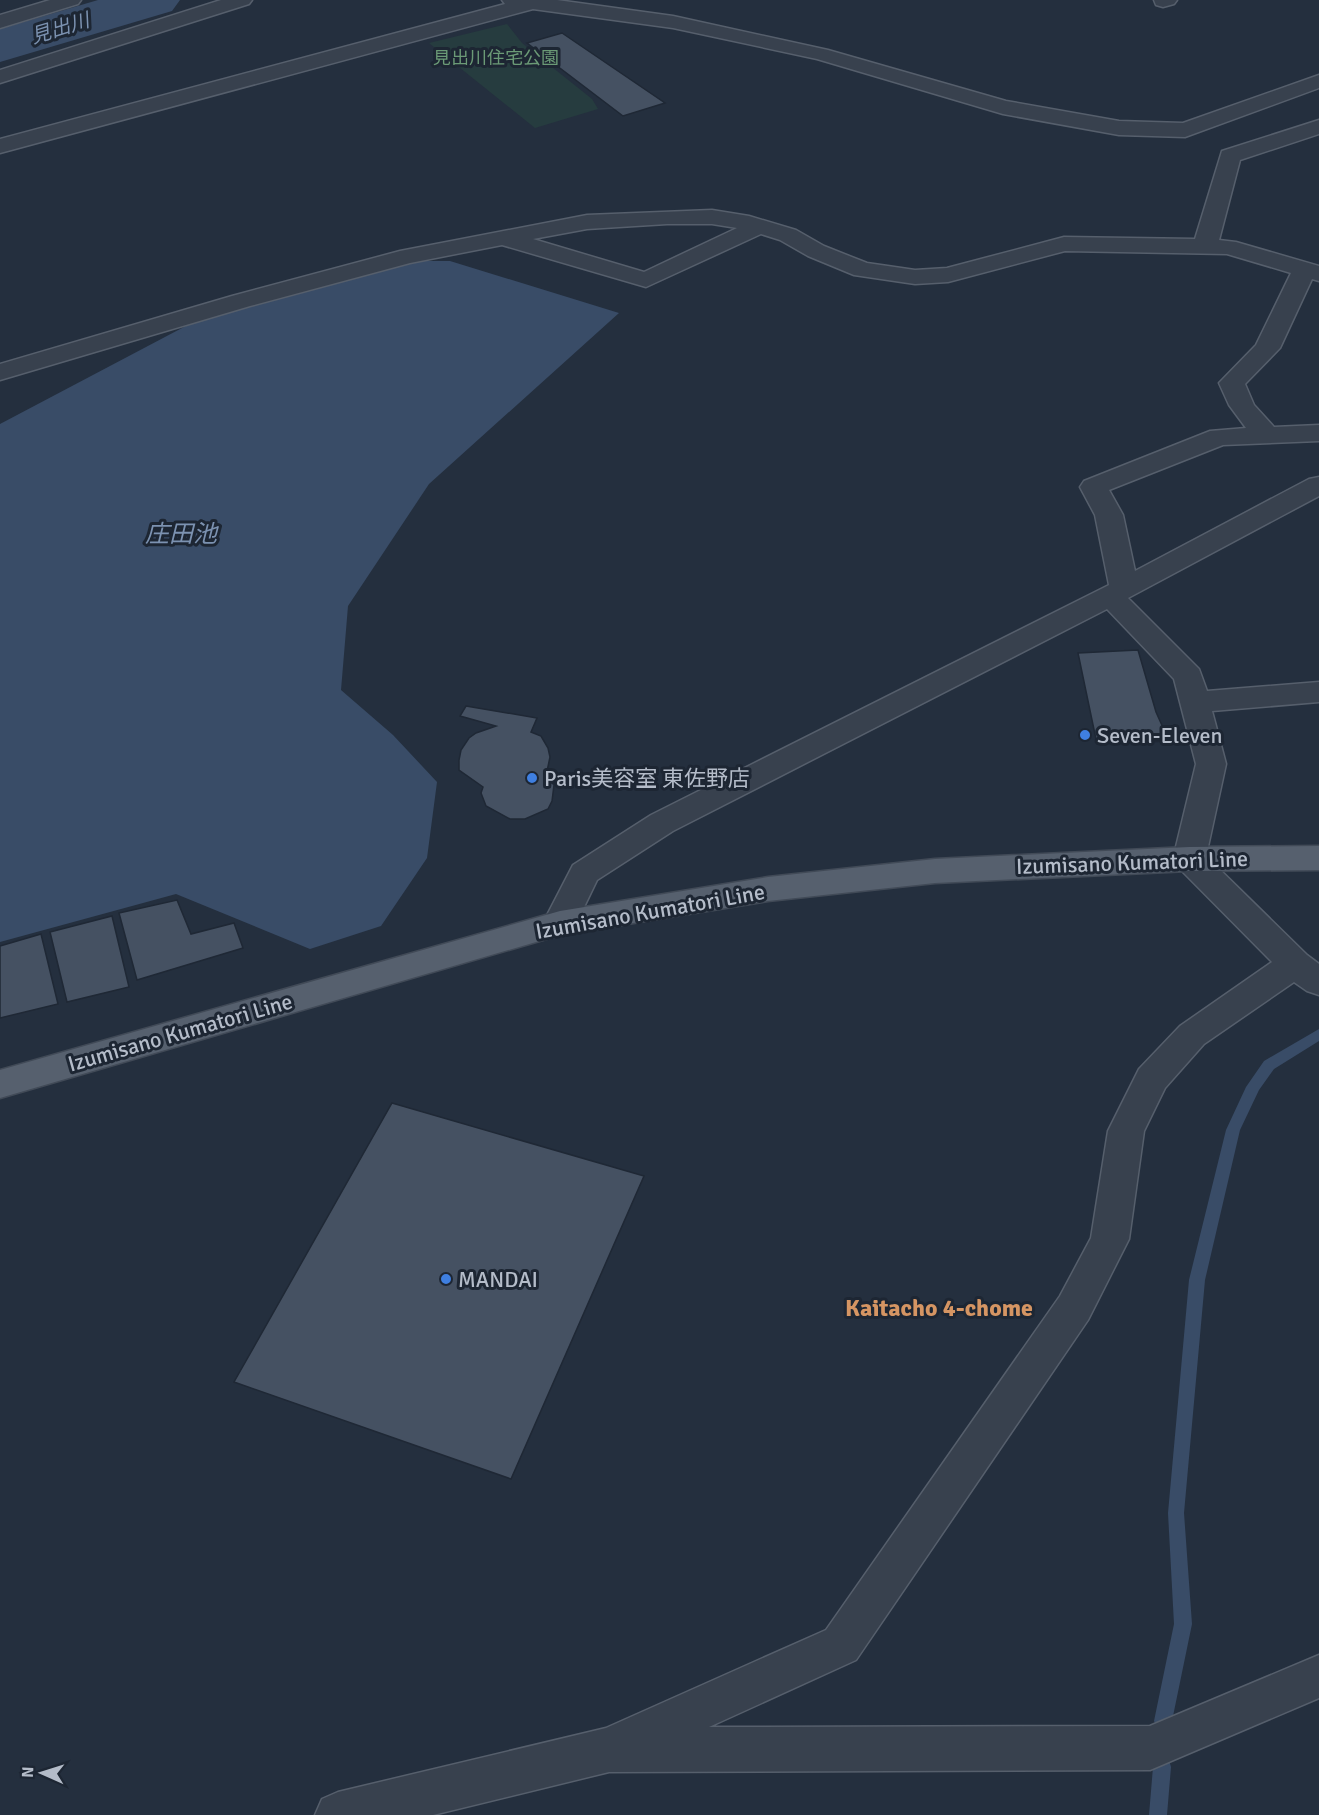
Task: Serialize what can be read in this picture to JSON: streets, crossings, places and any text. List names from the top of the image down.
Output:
{
  "streets": {
    "main road": ["Izumisano Kumatori Line"]
  },
  "districts": ["Kaitacho 4-chome"],
  "water": ["見出川", "庄田池"],
  "parks": ["見出川住宅公園"],
  "places": ["Seven-Eleven", "Paris美容室 東佐野店", "MANDAI"],
  "north": "left"
}
